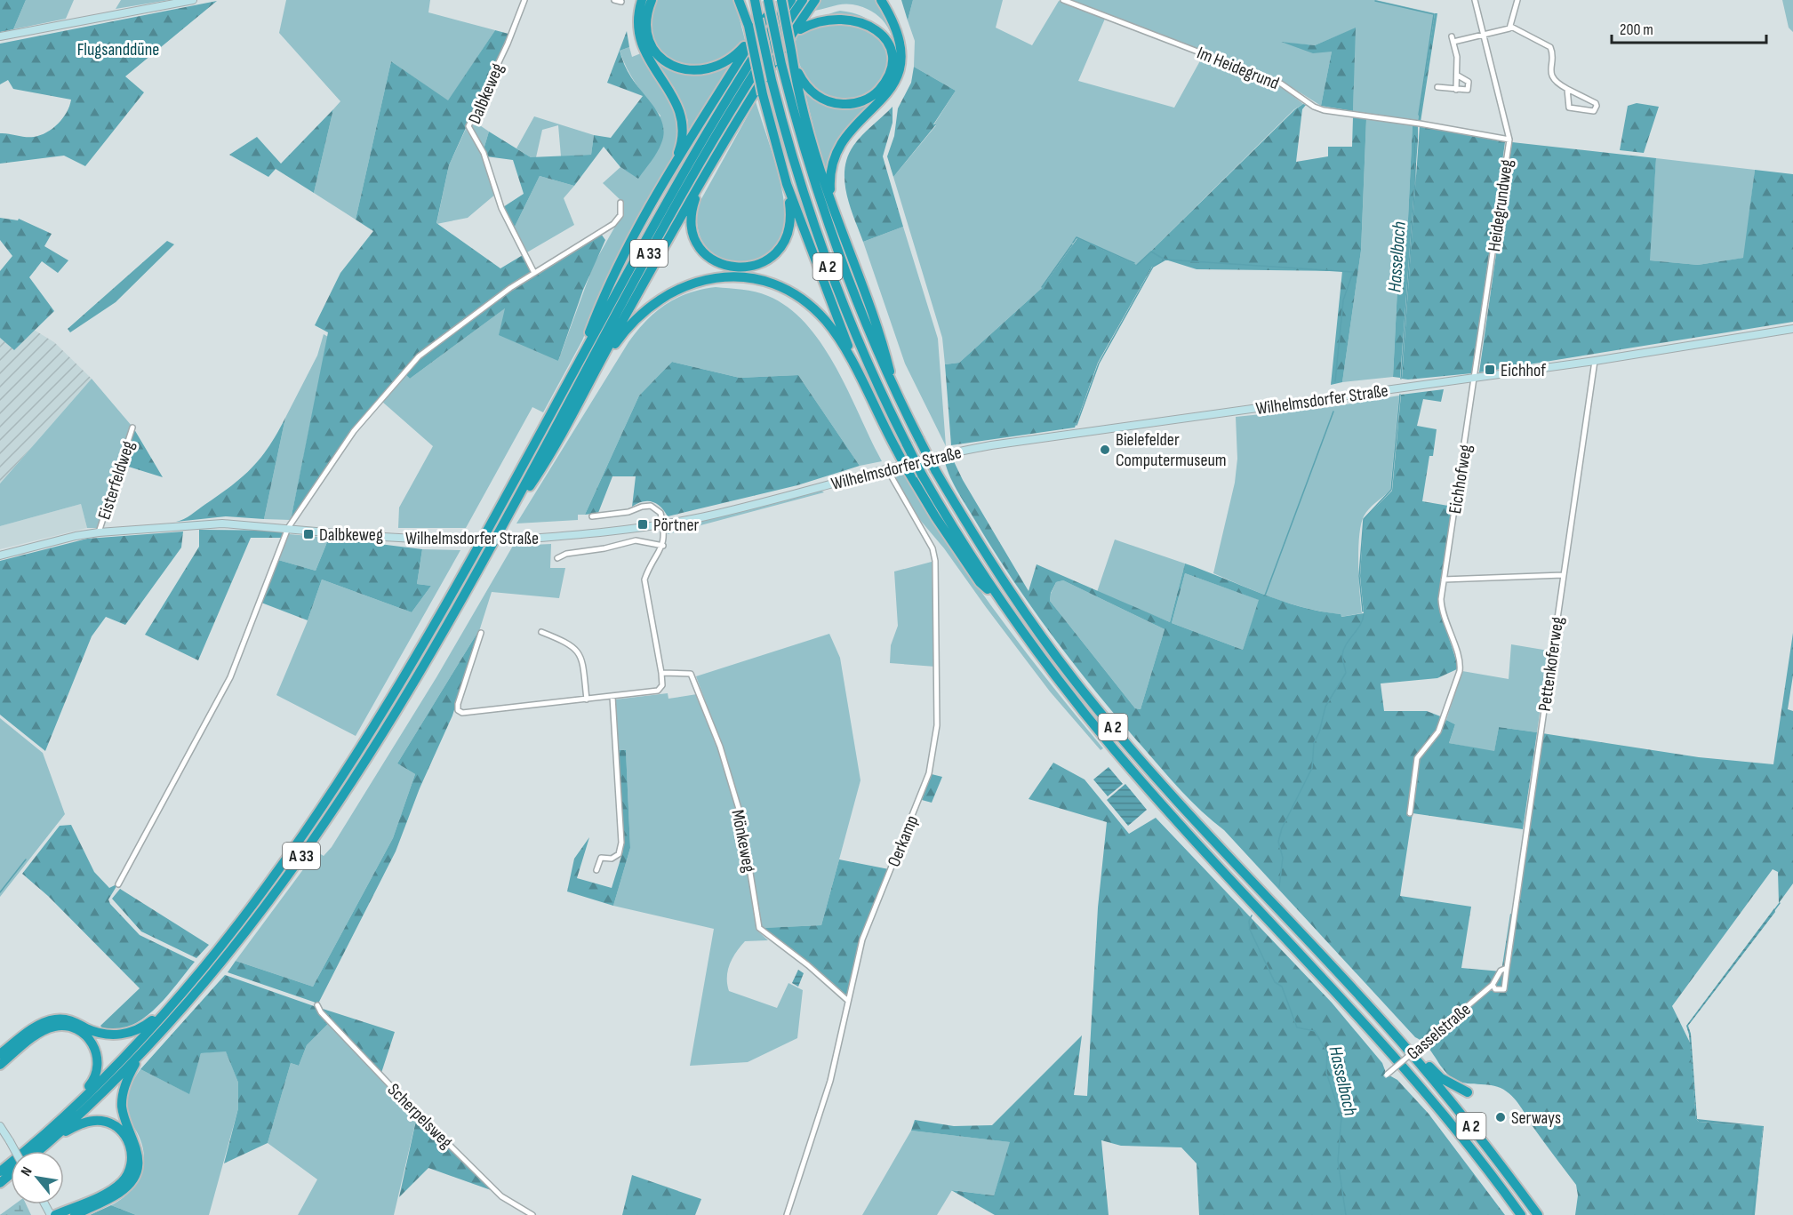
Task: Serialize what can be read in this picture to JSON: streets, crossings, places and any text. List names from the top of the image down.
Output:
{
  "streets": {
    "highway": ["A 33", "A 2"],
    "street": [
      "Im Heidegrund",
      "Dalbkeweg",
      "Heidegrundweg",
      "Wilhelmsdorfer Straße",
      "Eichhofweg",
      "Eisterfeldweg",
      "Pettenkoferweg",
      "Mönkeweg",
      "Oerkamp",
      "Gasselstraße",
      "Scherpelsweg"
    ]
  },
  "crossings": [
    ["Im Heidegrund", "Heidegrundweg"],
    ["Heidegrundweg", "Wilhelmsdorfer Straße"],
    ["Heidegrundweg", "Eichhofweg"],
    ["Wilhelmsdorfer Straße", "Eichhofweg"],
    ["Wilhelmsdorfer Straße", "Eisterfeldweg"],
    ["Wilhelmsdorfer Straße", "Pettenkoferweg"],
    ["Wilhelmsdorfer Straße", "Oerkamp"],
    ["Pettenkoferweg", "Gasselstraße"],
    ["Mönkeweg", "Oerkamp"]
  ],
  "water": ["Hasselbach"],
  "parks": ["Flugsanddüne"],
  "places": {
    "transit": ["Eichhof", "Pörtner", "Dalbkeweg"],
    "other": ["Bielefelder Computermuseum", "Serways"]
  },
  "scale_bar": "200 m",
  "north": "top left"
}
